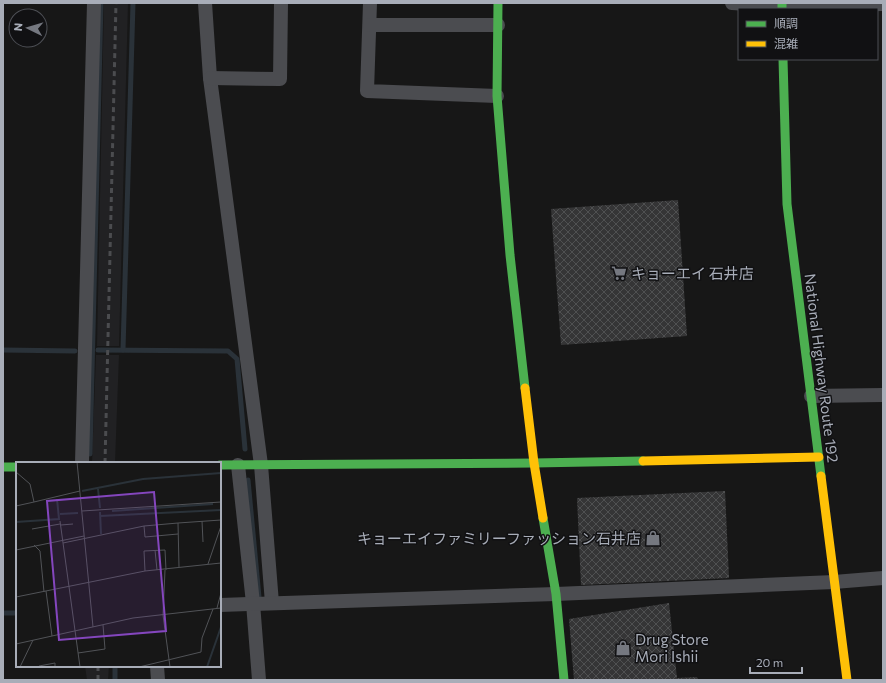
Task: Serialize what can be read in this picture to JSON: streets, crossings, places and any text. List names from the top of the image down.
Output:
{
  "streets": {
    "main road": ["National Highway Route 192"]
  },
  "places": {
    "supermarket": ["キョーエイ 石井店"],
    "shop": ["キョーエイファミリーファッション石井店", "Drug Store Mori Ishii"]
  },
  "legend": ["順調", "混雑"],
  "scale_bar": "20 m",
  "north": "left"
}
